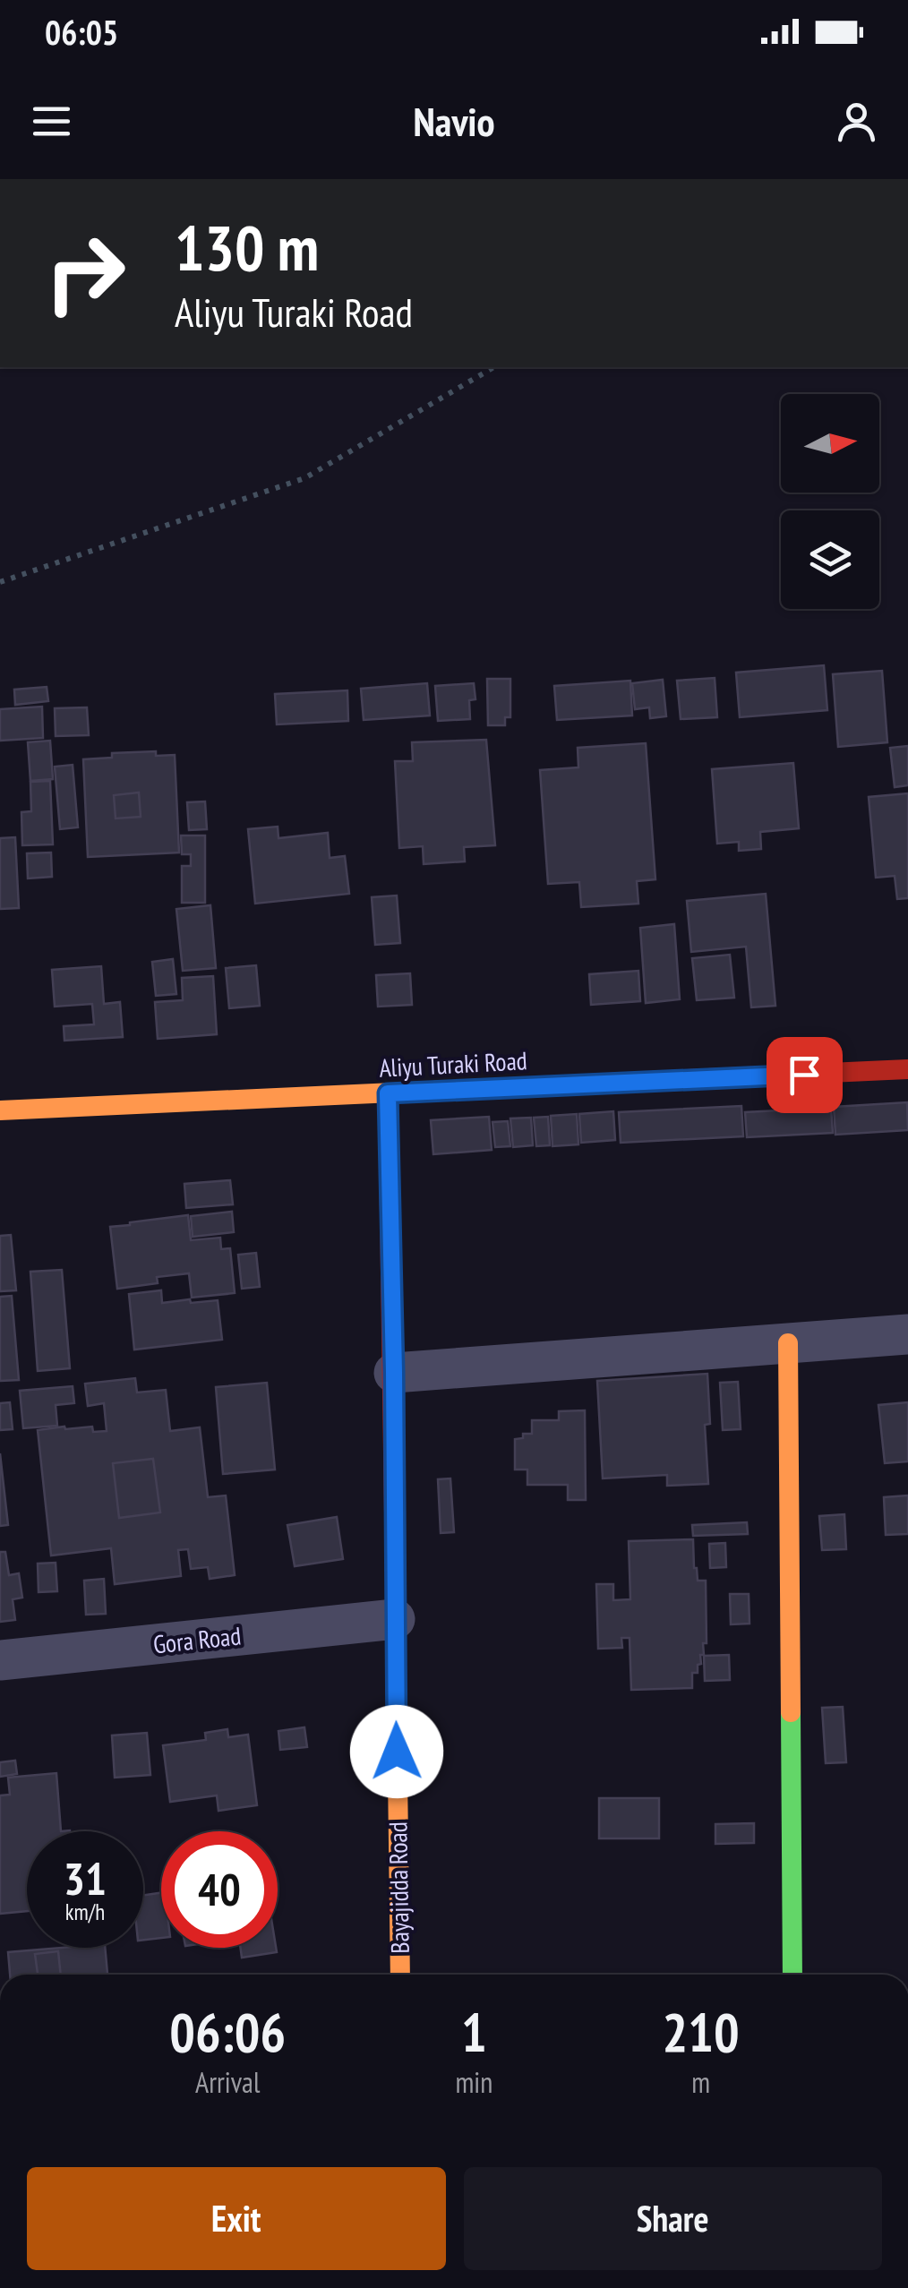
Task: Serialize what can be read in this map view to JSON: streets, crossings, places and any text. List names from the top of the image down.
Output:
{
  "streets": {
    "street": ["Aliyu Turaki Road", "Gora Road", "Bayajidda Road"]
  },
  "crossings": [
    ["Aliyu Turaki Road", "Bayajidda Road"],
    ["Gora Road", "Bayajidda Road"]
  ],
  "north": "right",
  "page": {
    "status": "06:05",
    "header": "Navio",
    "turn": ["130 m", "Aliyu Turaki Road"],
    "speed": "31 km/h",
    "limit": "40",
    "eta": [
      "06:06",
      "Arrival",
      "1",
      "min",
      "210",
      "m"
    ],
    "buttons": ["Exit", "Share"]
  }
}
